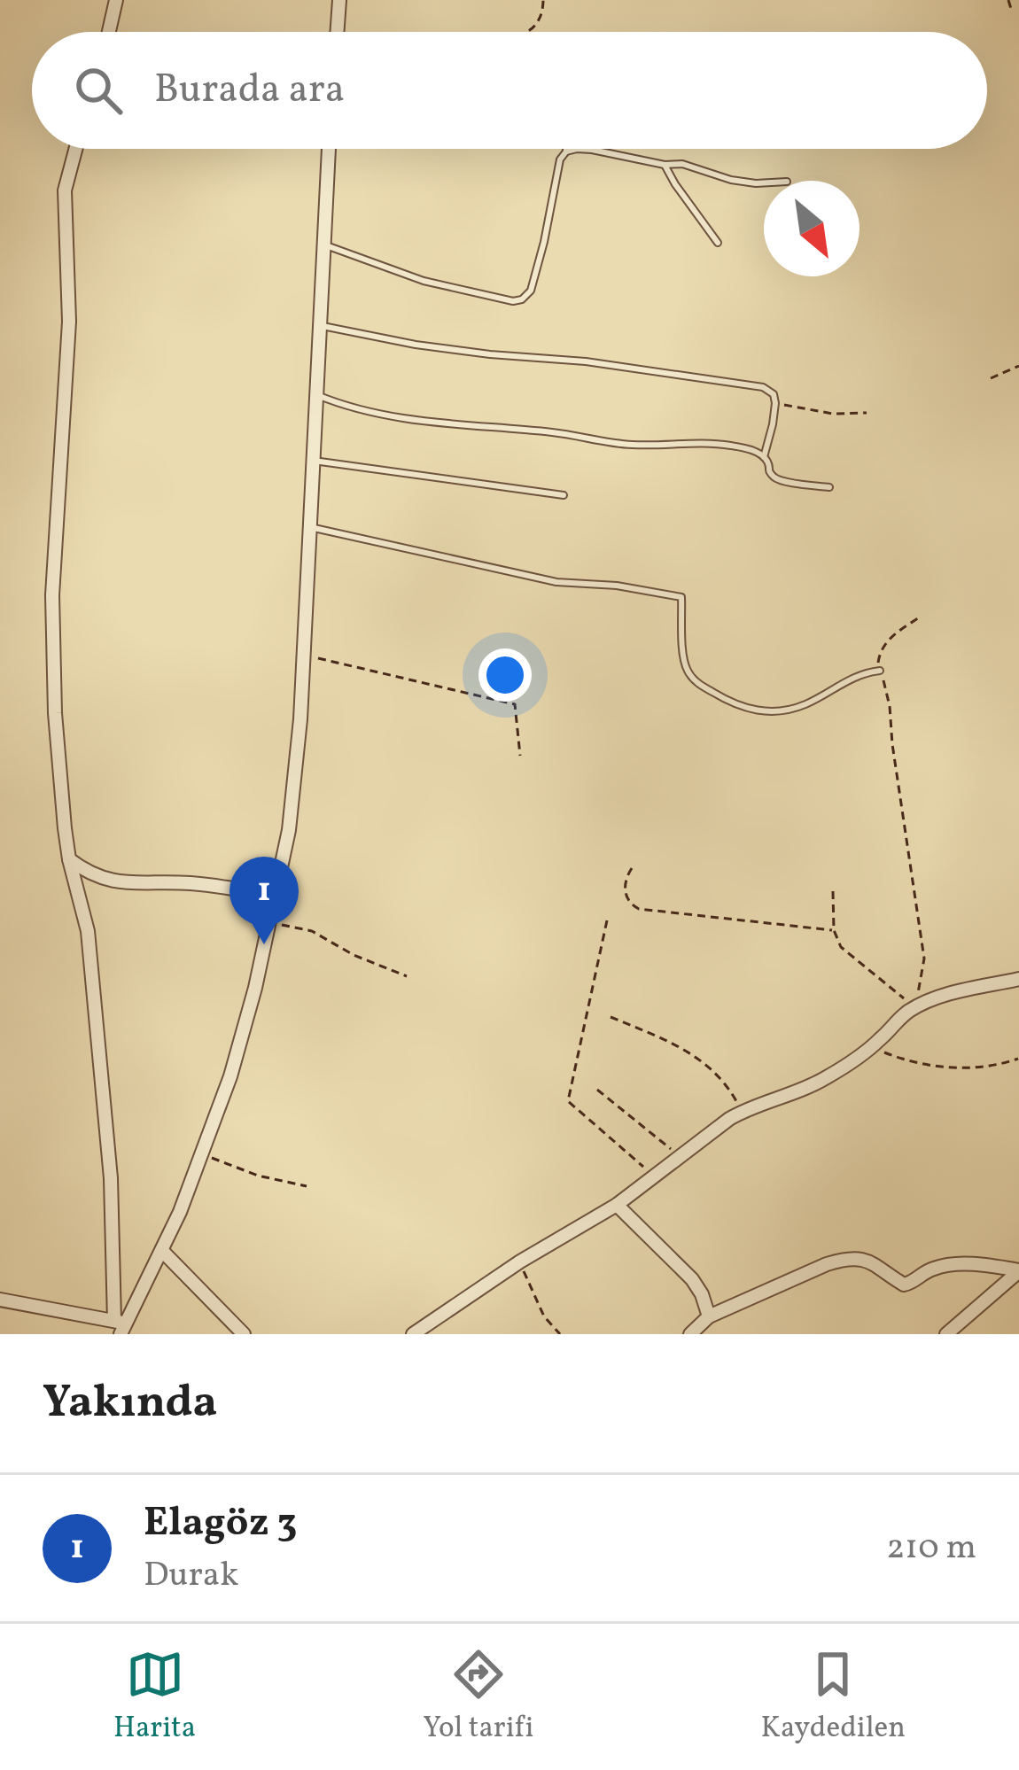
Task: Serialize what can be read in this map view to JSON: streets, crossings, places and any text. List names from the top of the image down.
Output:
{
  "north": "bottom right",
  "page": {
    "search": "Burada ara",
    "pins": "1",
    "heading": "Yakında",
    "list": [
      {
        "mark": "1",
        "name": "Elagöz 3",
        "note": "Durak",
        "value": "210 m"
      }
    ],
    "nav": ["Harita", "Yol tarifi", "Kaydedilen"]
  }
}
